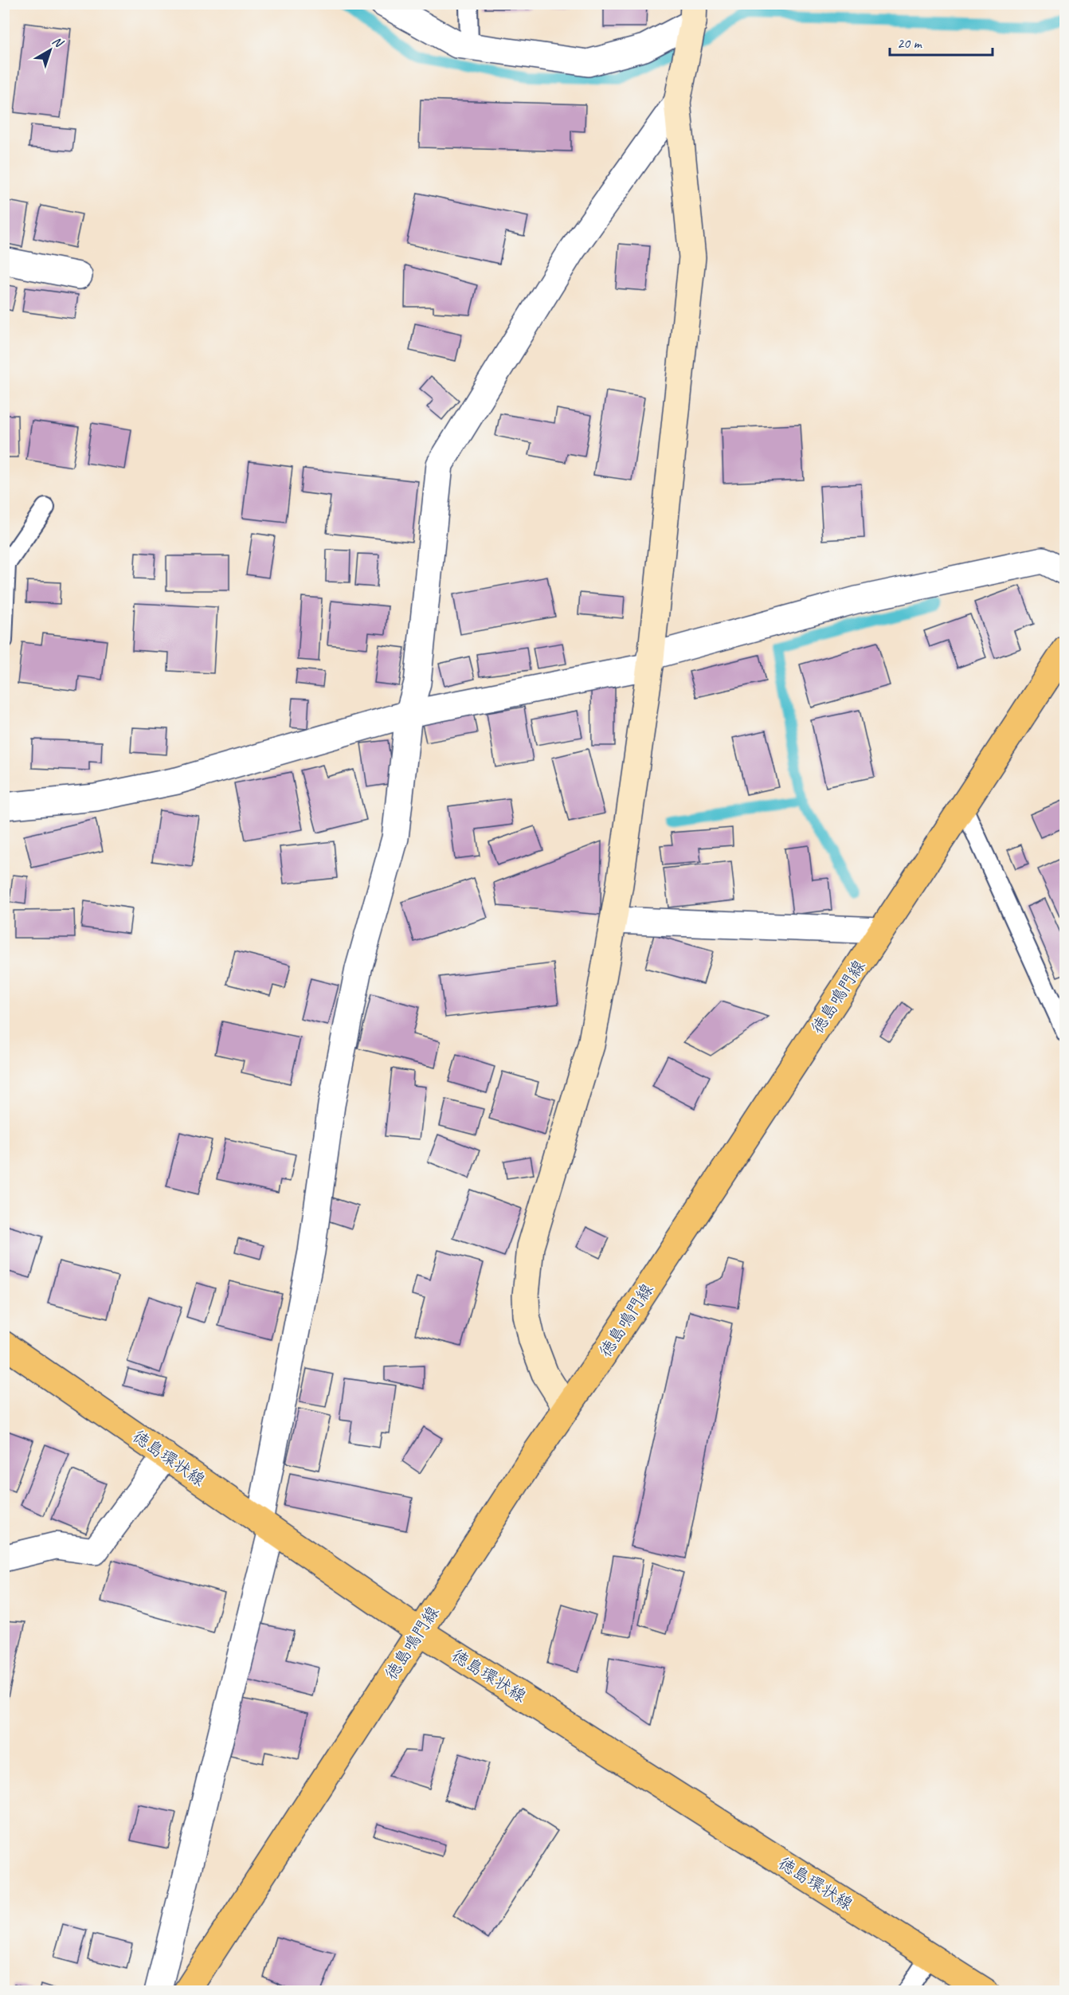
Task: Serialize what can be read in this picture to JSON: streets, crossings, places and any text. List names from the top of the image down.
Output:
{
  "streets": {
    "main road": ["徳島鳴門線", "徳島環状線"]
  },
  "crossings": [
    ["徳島鳴門線", "徳島環状線"]
  ],
  "scale_bar": "20 m",
  "north": "top right"
}
